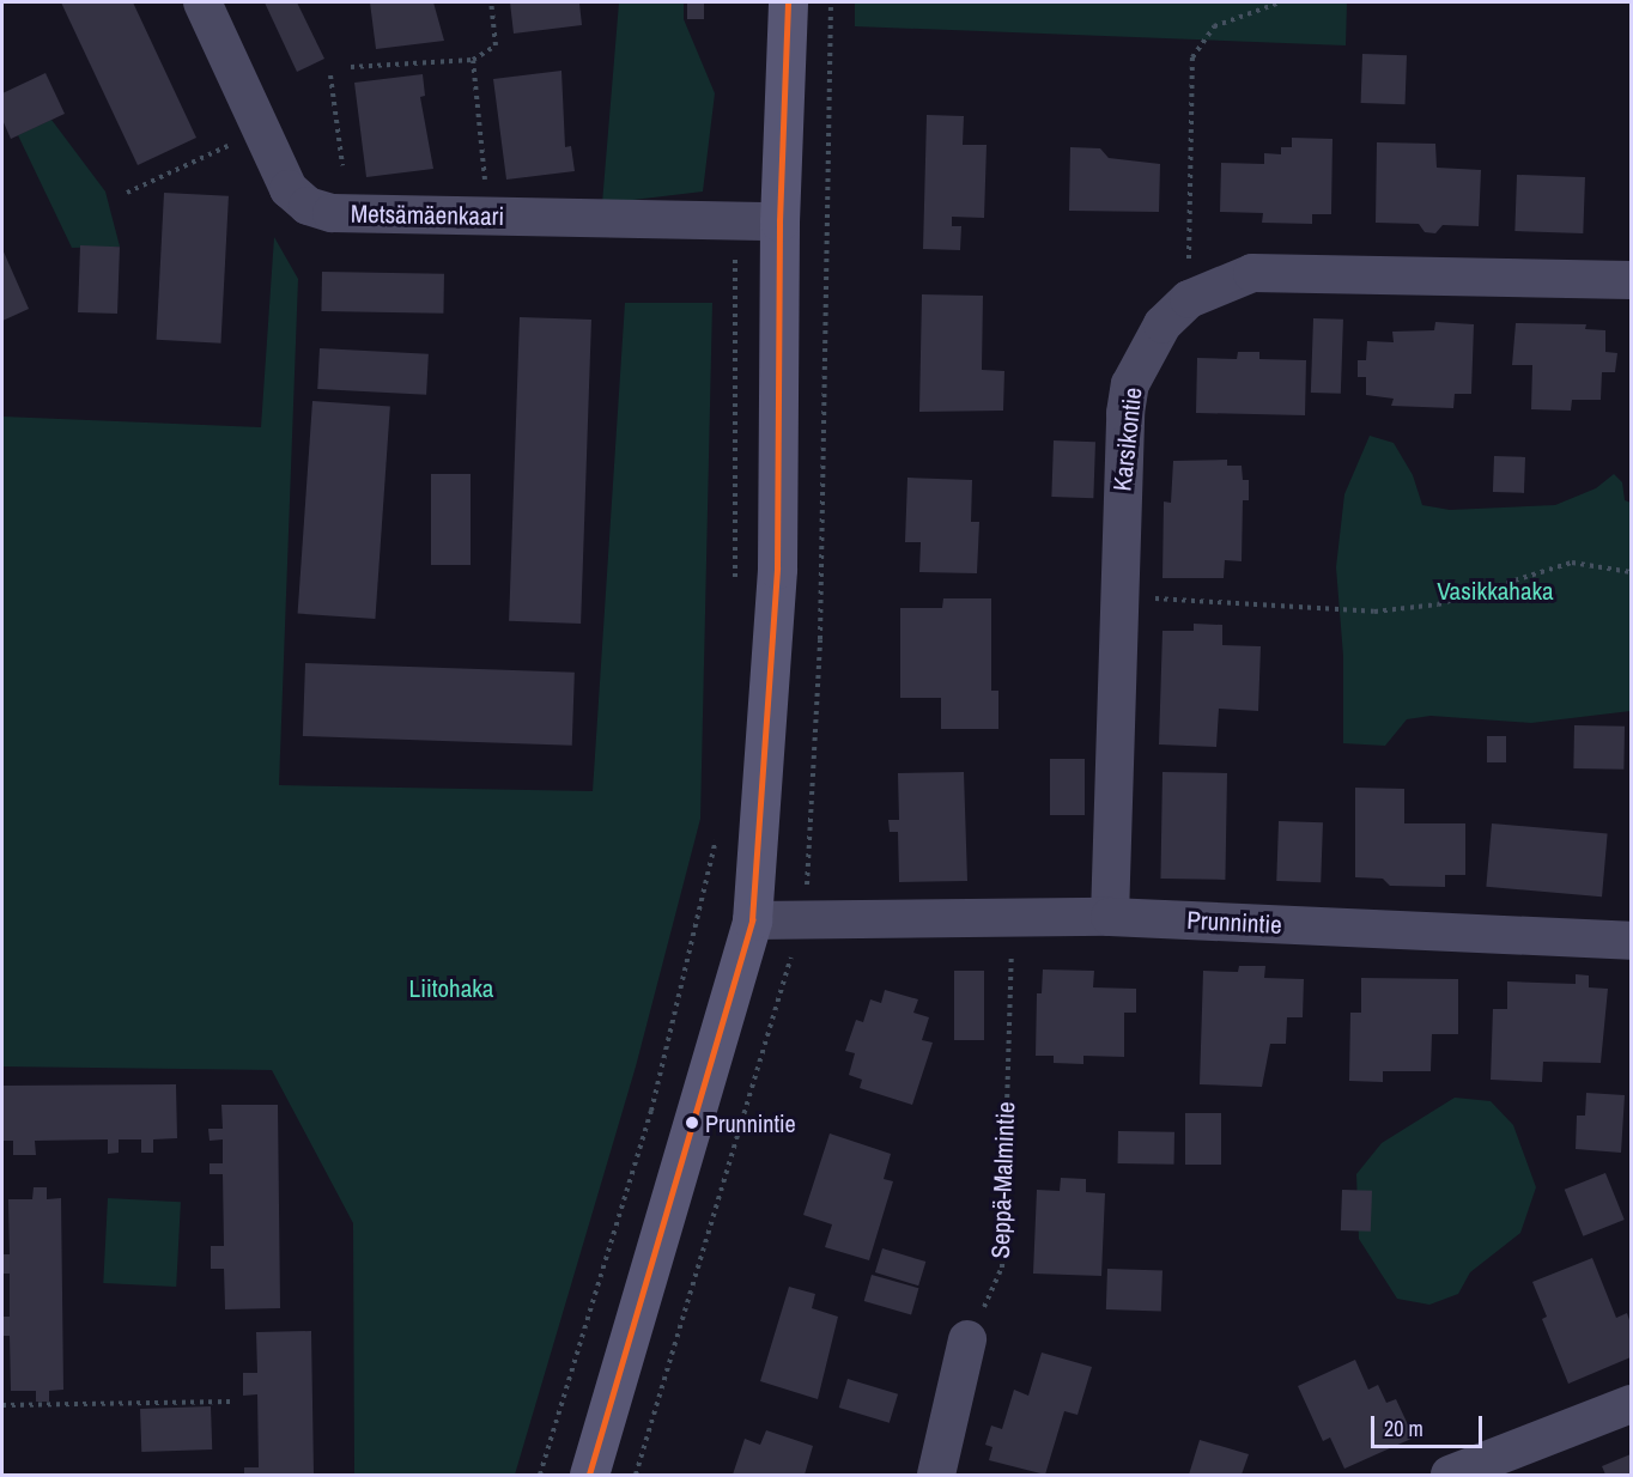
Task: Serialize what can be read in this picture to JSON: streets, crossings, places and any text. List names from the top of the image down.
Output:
{
  "streets": {
    "street": ["Metsämäenkaari", "Karsikontie", "Prunnintie"],
    "path": ["Seppä-Malmintie"]
  },
  "crossings": [
    ["Karsikontie", "Prunnintie"],
    ["Prunnintie", "Seppä-Malmintie"]
  ],
  "parks": ["Vasikkahaka", "Liitohaka"],
  "places": ["Prunnintie"],
  "scale_bar": "20 m"
}
